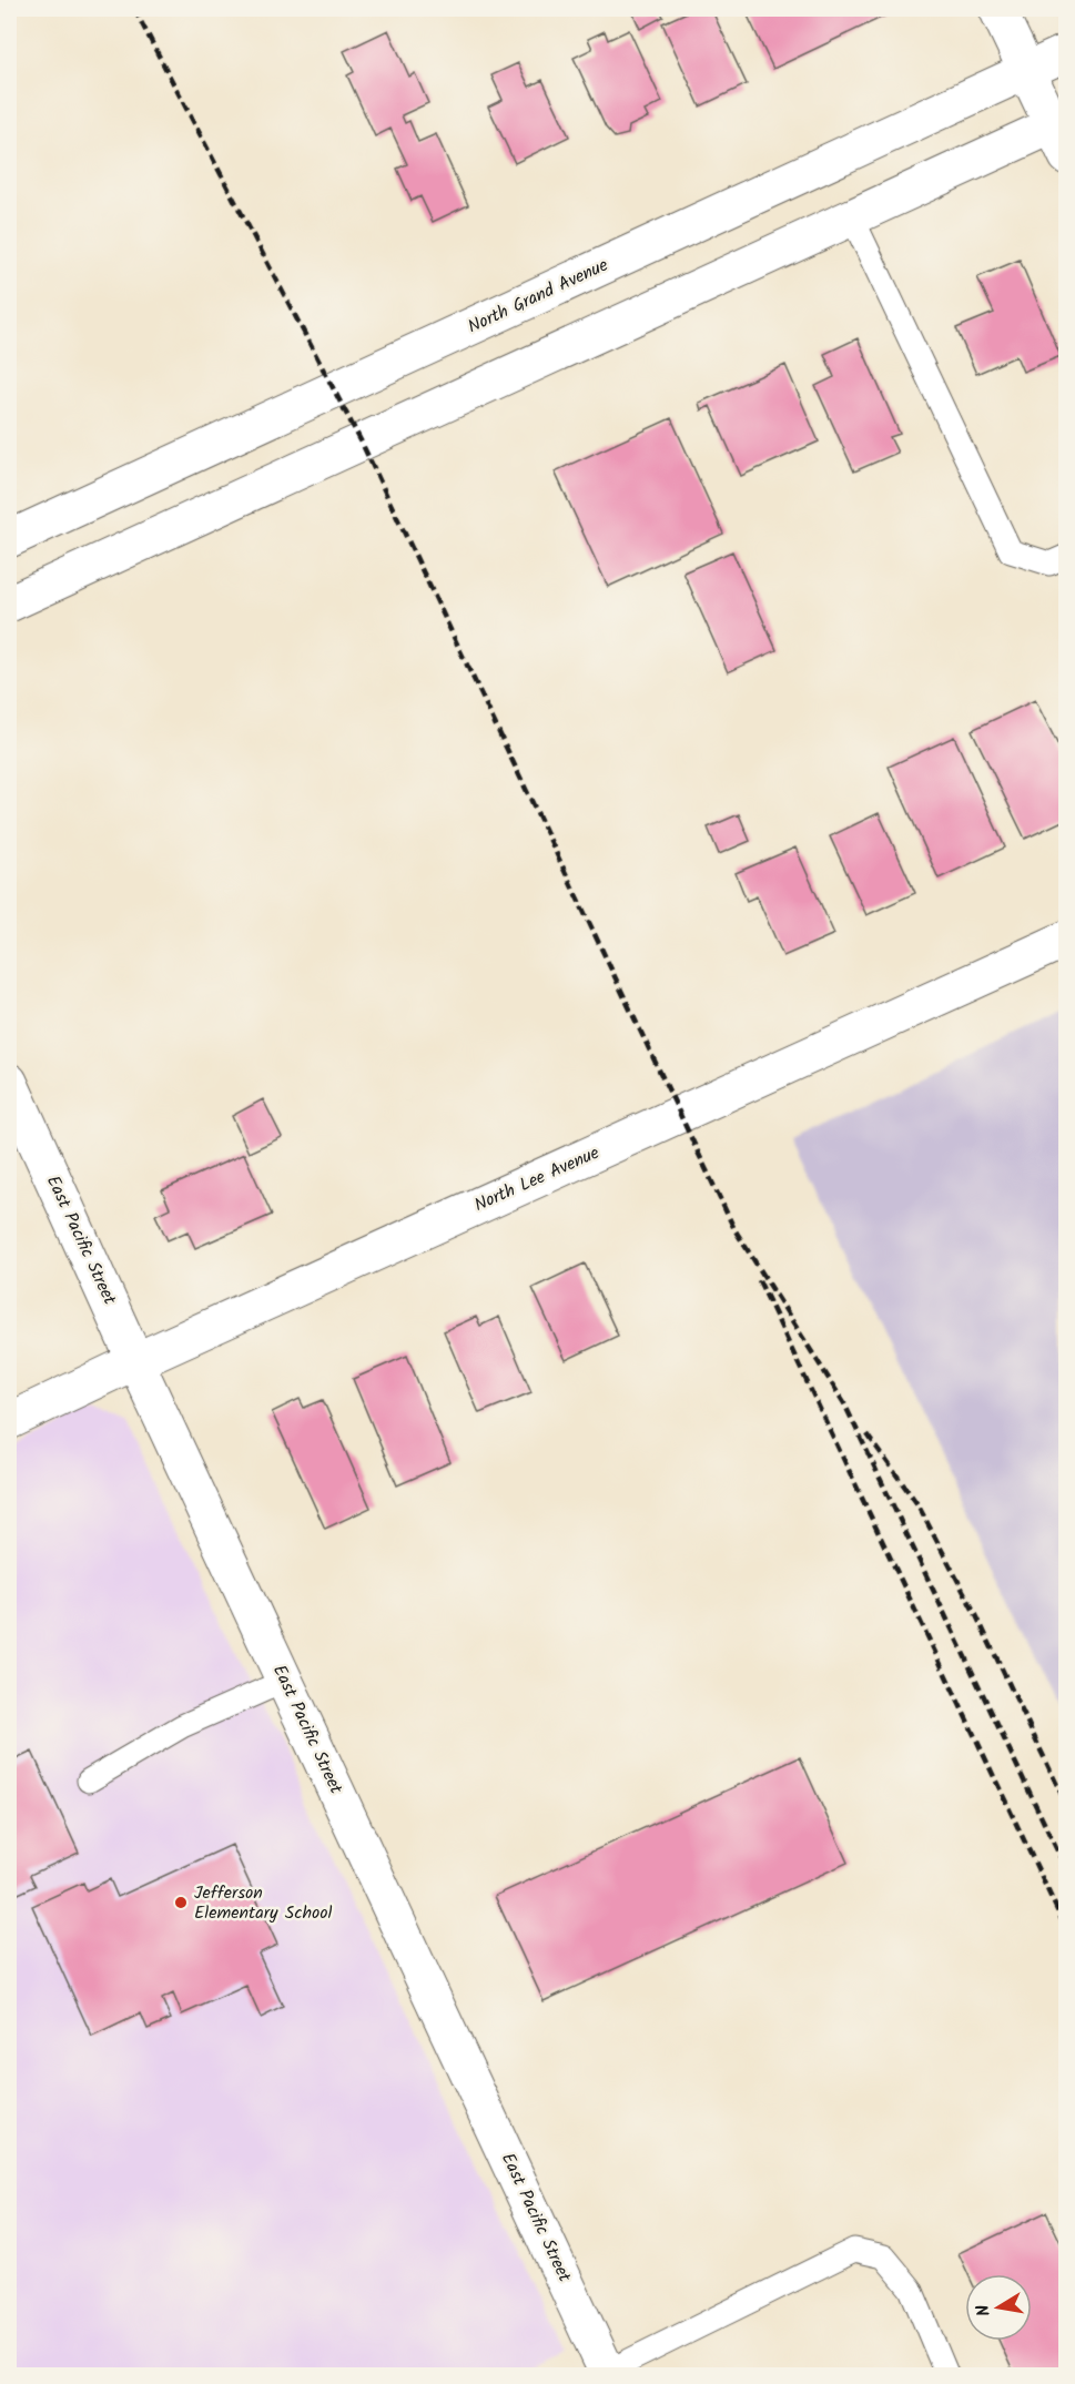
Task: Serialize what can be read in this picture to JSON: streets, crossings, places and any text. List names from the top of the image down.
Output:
{
  "streets": {
    "street": ["North Grand Avenue", "North Lee Avenue", "East Pacific Street"]
  },
  "crossings": [
    ["North Lee Avenue", "East Pacific Street"]
  ],
  "places": ["Jefferson Elementary School"],
  "north": "left"
}
